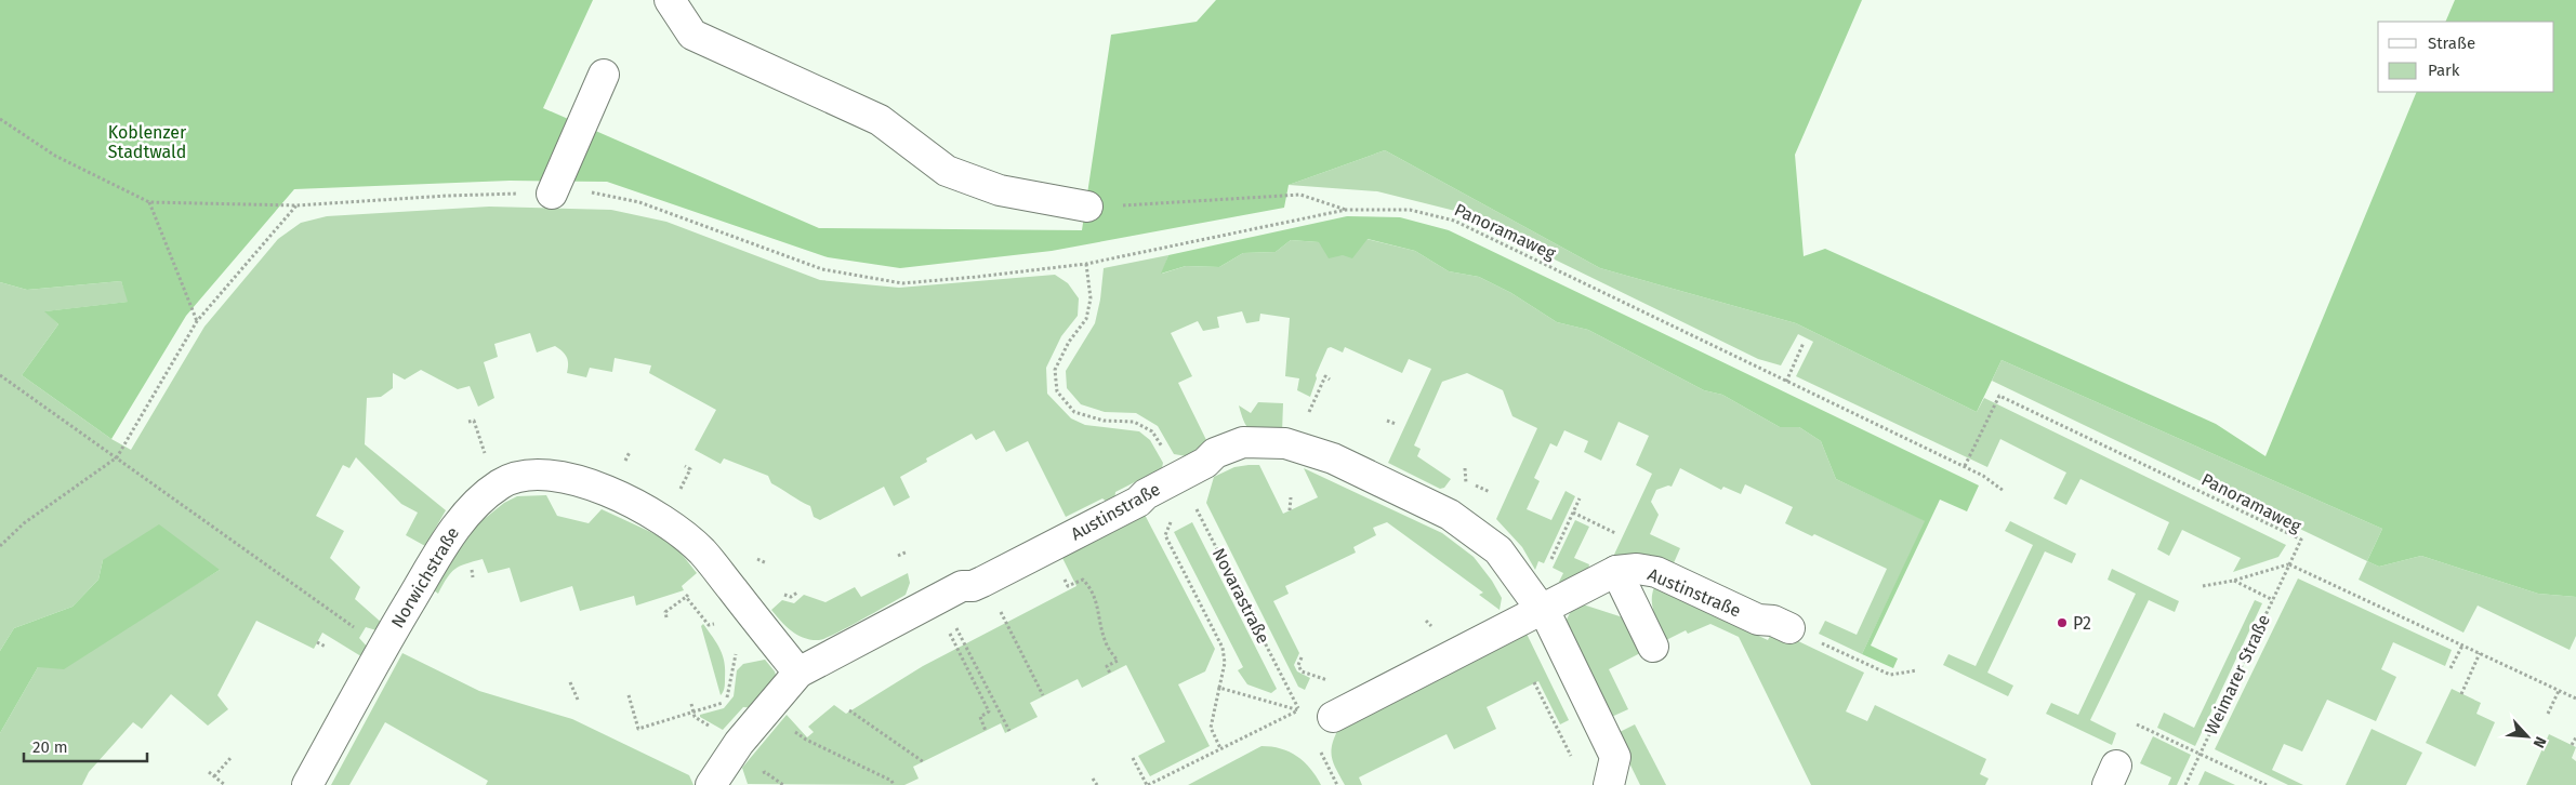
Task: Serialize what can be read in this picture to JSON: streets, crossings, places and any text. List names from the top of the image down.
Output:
{
  "streets": {
    "street": ["Austinstraße", "Norwichstraße"],
    "path": ["Panoramaweg", "Novarastraße", "Weimarer Straße"]
  },
  "crossings": [
    ["Panoramaweg", "Weimarer Straße"],
    ["Austinstraße", "Norwichstraße"]
  ],
  "parks": ["Koblenzer Stadtwald"],
  "places": ["P2"],
  "legend": ["Straße", "Park"],
  "scale_bar": "20 m",
  "north": "bottom right"
}
